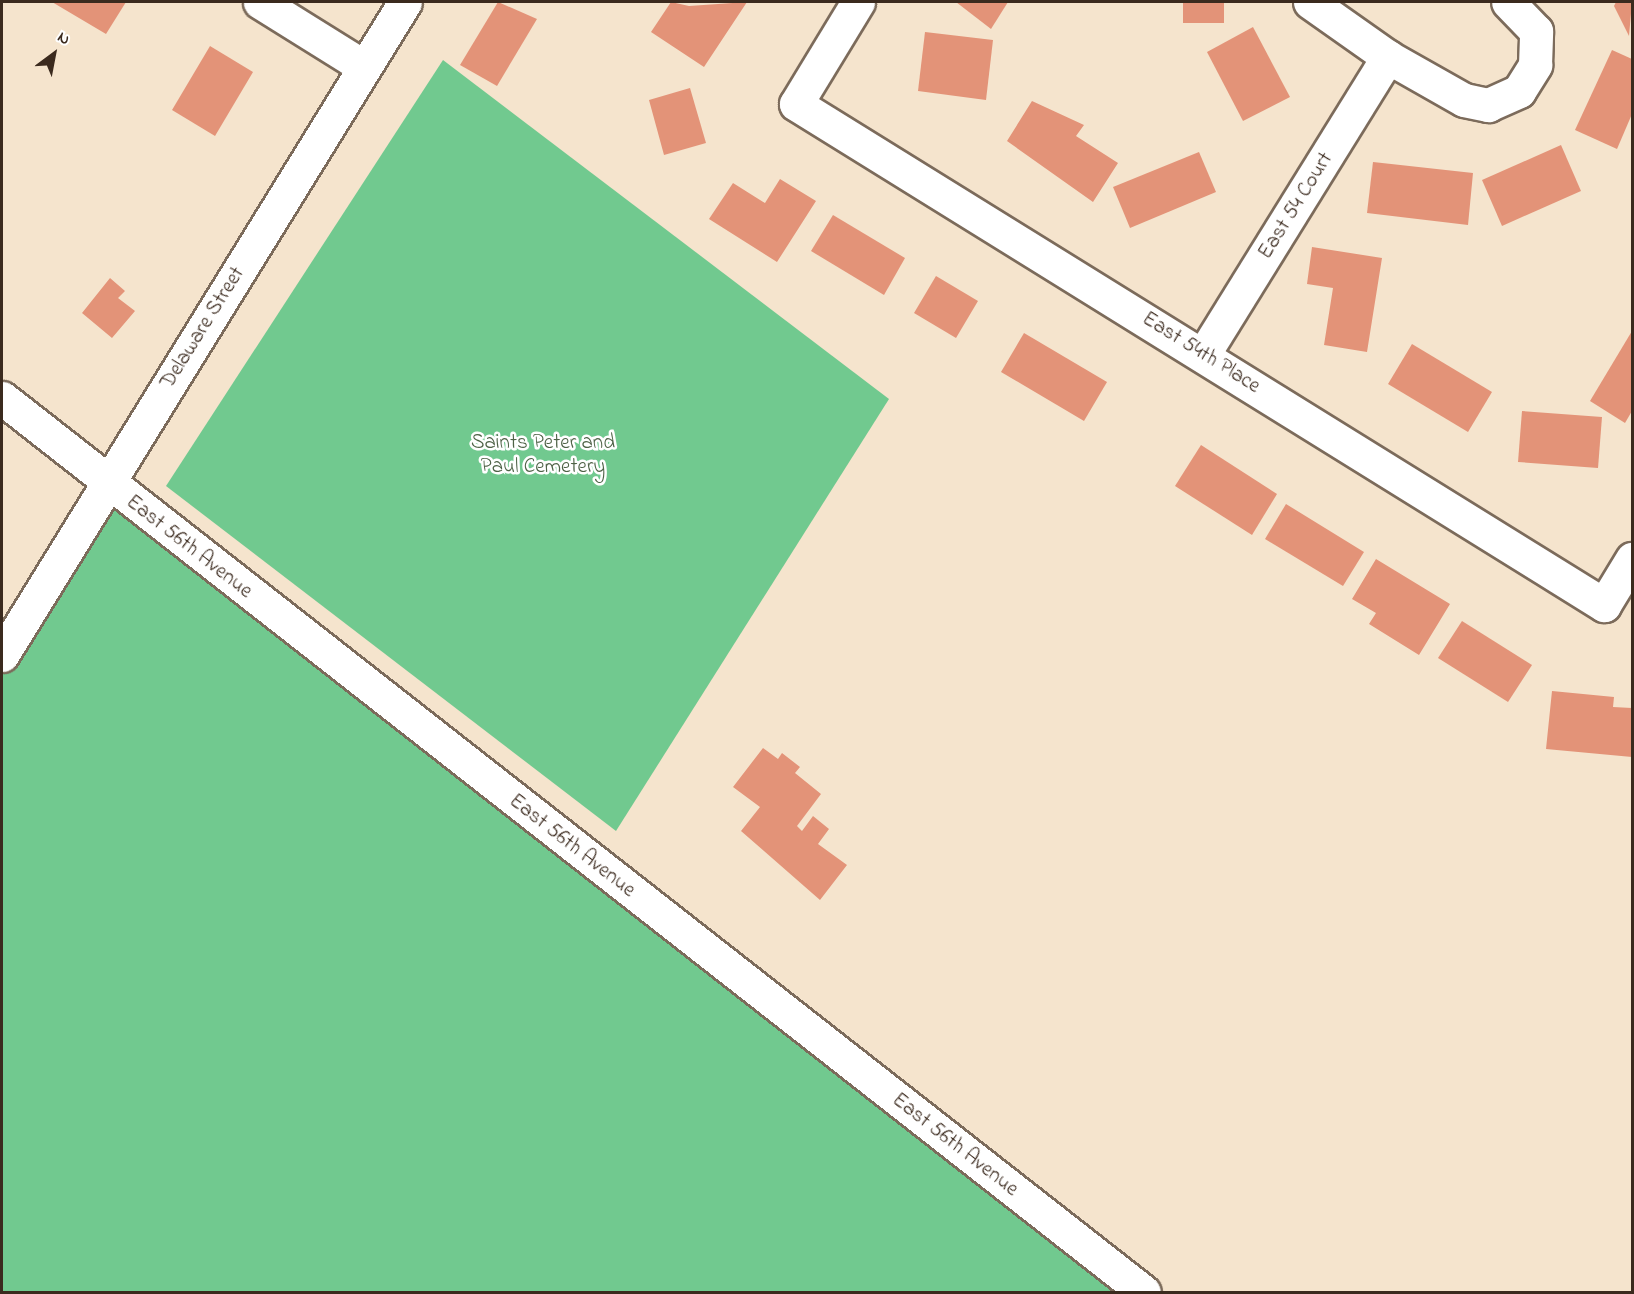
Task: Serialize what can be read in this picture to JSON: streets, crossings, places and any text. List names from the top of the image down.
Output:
{
  "streets": {
    "street": [
      "East 54 Court",
      "Delaware Street",
      "East 54th Place",
      "East 56th Avenue"
    ]
  },
  "crossings": [
    ["East 54 Court", "East 54th Place"],
    ["Delaware Street", "East 56th Avenue"]
  ],
  "parks": ["Saints Peter and Paul Cemetery"],
  "north": "top right"
}
